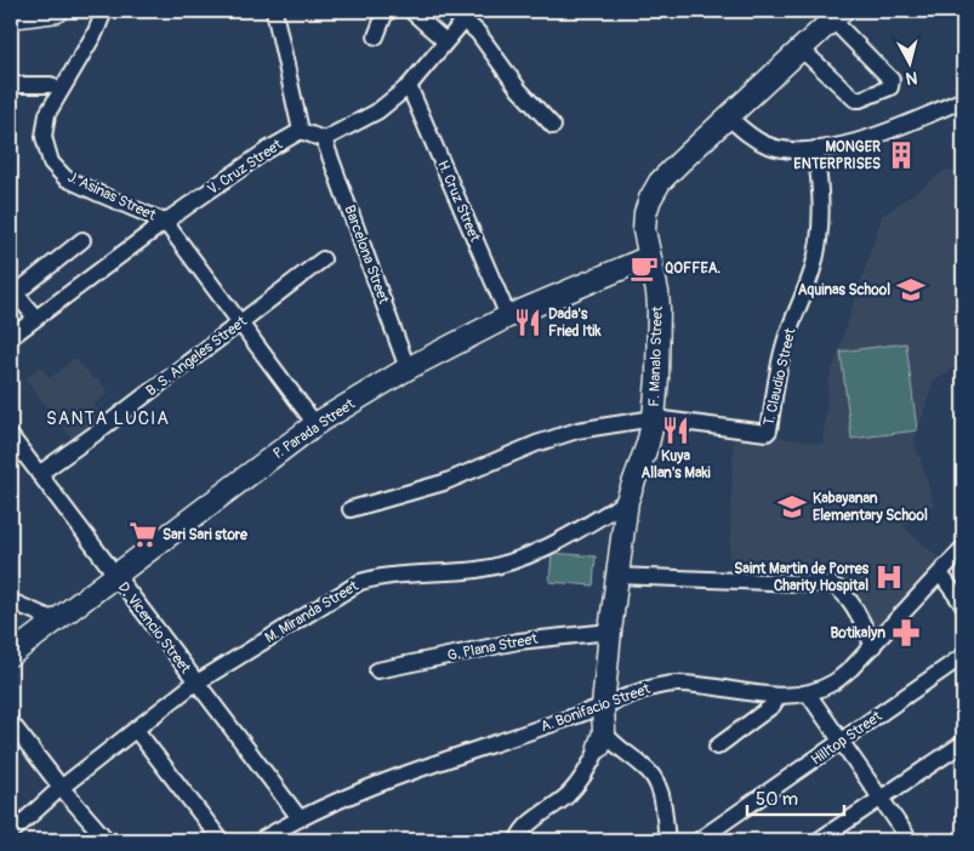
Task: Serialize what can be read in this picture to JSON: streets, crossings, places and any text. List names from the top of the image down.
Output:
{
  "streets": {
    "street": [
      "V. Cruz Street",
      "J. Asinas Street",
      "H. Cruz Street",
      "Barcelona Street",
      "B. S. Angeles Street",
      "F. Manalo Street",
      "T. Claudio Street",
      "P. Parada Street",
      "M. Miranda Street",
      "D. Vicencio Street",
      "G. Plana Street",
      "A. Bonifacio Street",
      "Hilltop Street"
    ]
  },
  "crossings": [
    ["V. Cruz Street", "J. Asinas Street"],
    ["J. Asinas Street", "B. S. Angeles Street"],
    ["J. Asinas Street", "P. Parada Street"],
    ["H. Cruz Street", "P. Parada Street"],
    ["Barcelona Street", "P. Parada Street"],
    ["B. S. Angeles Street", "D. Vicencio Street"],
    ["F. Manalo Street", "T. Claudio Street"],
    ["F. Manalo Street", "P. Parada Street"],
    ["F. Manalo Street", "M. Miranda Street"],
    ["F. Manalo Street", "G. Plana Street"],
    ["F. Manalo Street", "A. Bonifacio Street"],
    ["P. Parada Street", "D. Vicencio Street"],
    ["M. Miranda Street", "D. Vicencio Street"],
    ["D. Vicencio Street", "A. Bonifacio Street"]
  ],
  "districts": ["SANTA LUCIA"],
  "places": {
    "building": ["MONGER ENTERPRISES"],
    "cafe": ["QOFFEA."],
    "school or university": ["Aquinas School", "Kabayanan Elementary School"],
    "restaurant": ["Dada's Fried Itik", "Kuya Allan's Maki"],
    "supermarket": ["Sari Sari store"],
    "hospital": ["Saint Martin de Porres Charity Hospital"],
    "pharmacy": ["Botikalyn"]
  },
  "scale_bar": "50 m",
  "north": "bottom"
}
